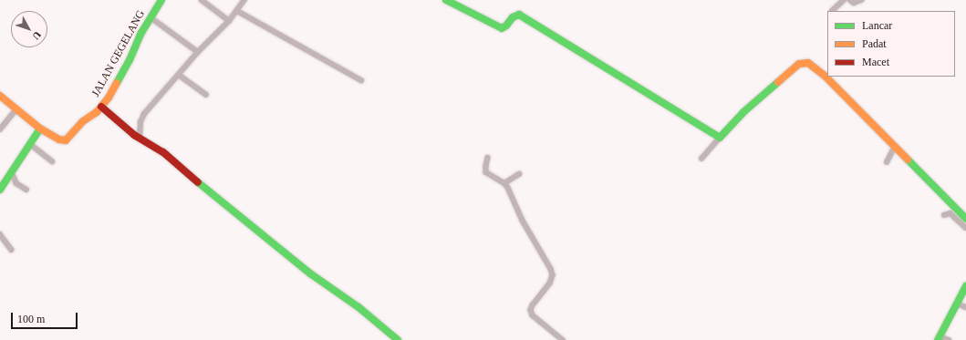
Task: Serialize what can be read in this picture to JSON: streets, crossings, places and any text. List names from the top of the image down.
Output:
{
  "streets": {
    "street": ["JALAN GEGELANG"]
  },
  "legend": ["Lancar", "Padat", "Macet"],
  "scale_bar": "100 m",
  "north": "bottom right"
}
